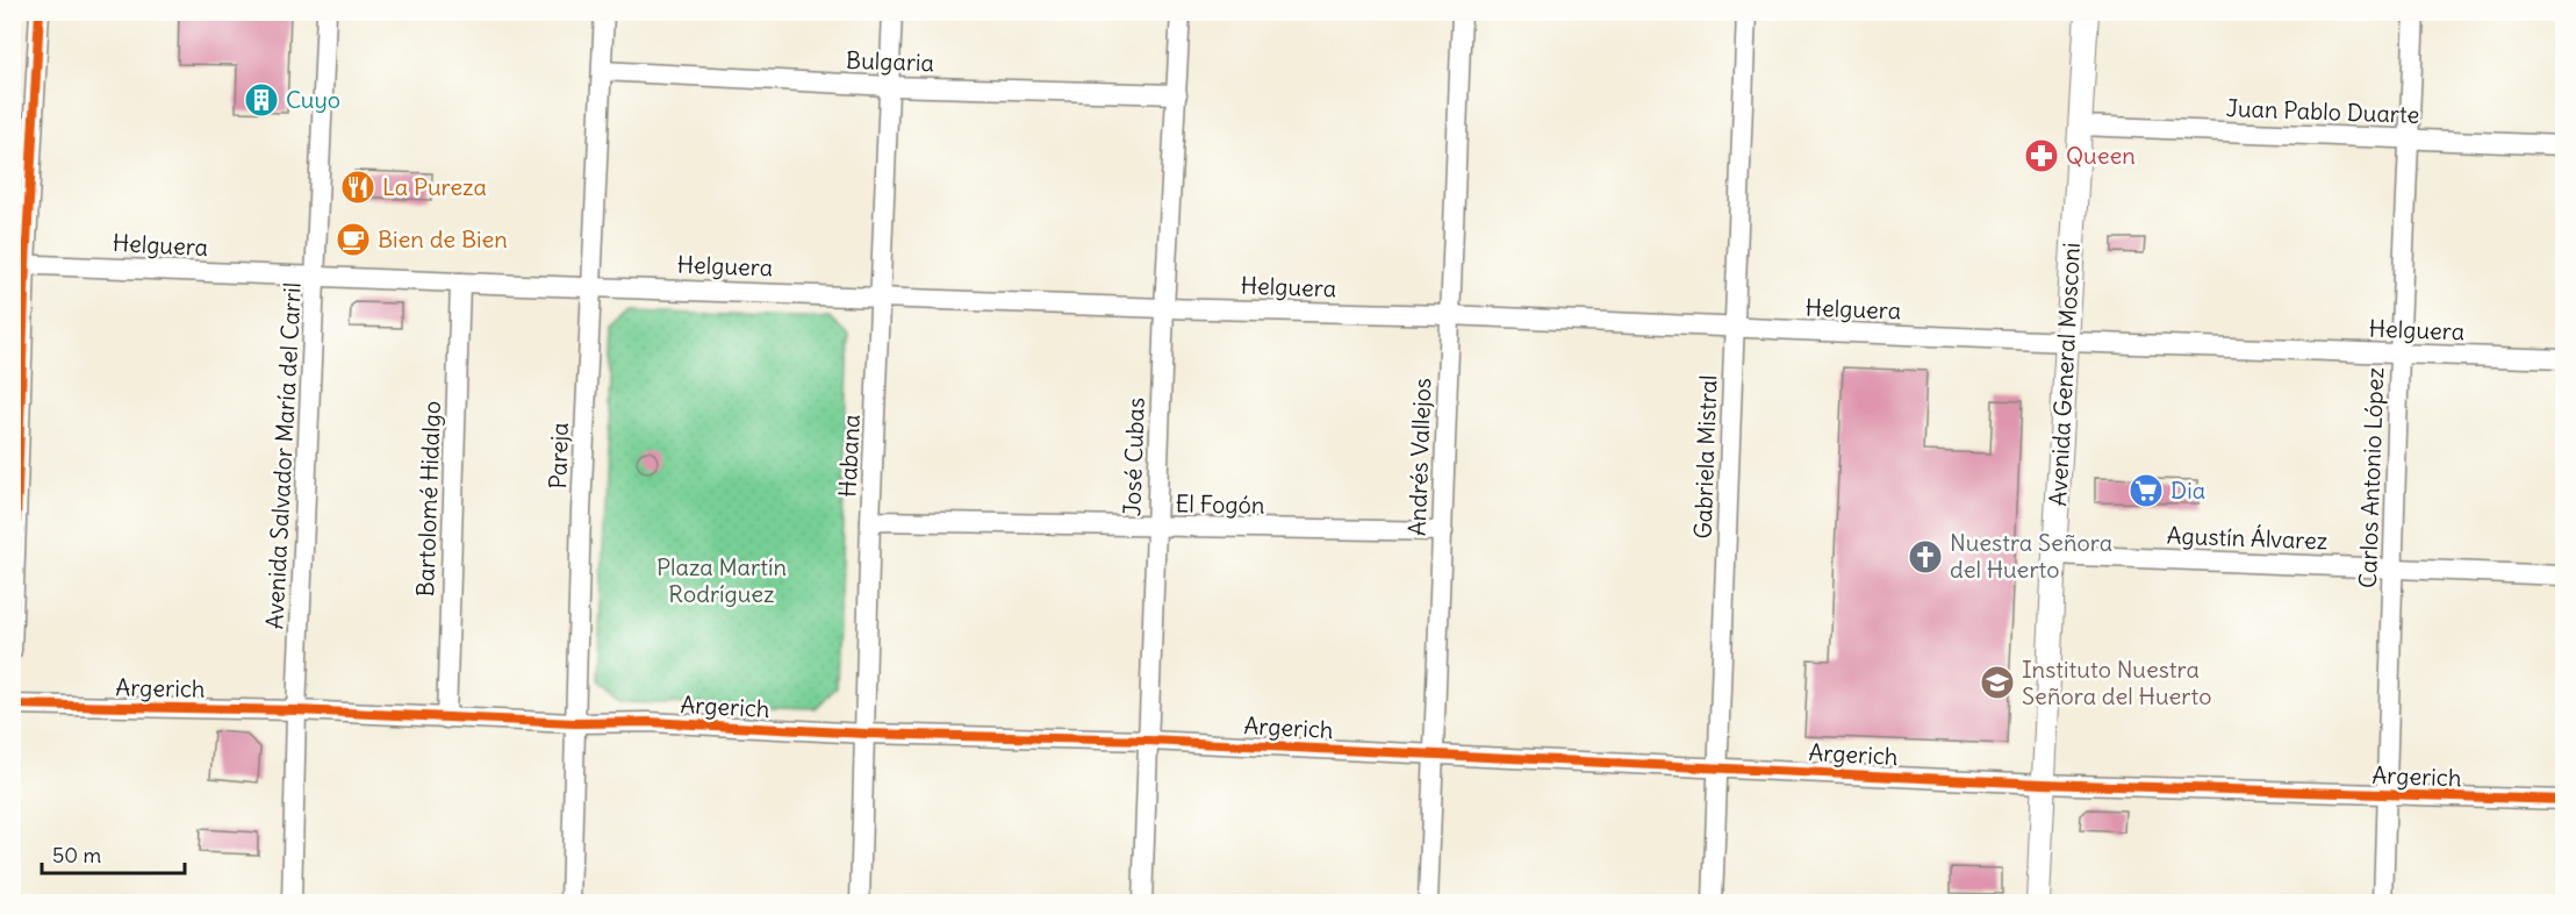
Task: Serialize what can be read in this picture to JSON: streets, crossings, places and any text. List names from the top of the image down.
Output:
{
  "streets": {
    "main road": ["Avenida General Mosconi"],
    "street": [
      "Bulgaria",
      "Juan Pablo Duarte",
      "Helguera",
      "Avenida Salvador María del Carril",
      "Pareja",
      "Habana",
      "José Cubas",
      "Andrés Vallejos",
      "Gabriela Mistral",
      "Carlos Antonio López",
      "Bartolomé Hidalgo",
      "El Fogón",
      "Agustín Álvarez",
      "Argerich"
    ]
  },
  "crossings": [
    ["Bulgaria", "Pareja"],
    ["Bulgaria", "Habana"],
    ["Bulgaria", "José Cubas"],
    ["Juan Pablo Duarte", "Avenida General Mosconi"],
    ["Juan Pablo Duarte", "Carlos Antonio López"],
    ["Helguera", "Avenida General Mosconi"],
    ["Helguera", "Avenida Salvador María del Carril"],
    ["Helguera", "Pareja"],
    ["Helguera", "Habana"],
    ["Helguera", "José Cubas"],
    ["Helguera", "Andrés Vallejos"],
    ["Helguera", "Gabriela Mistral"],
    ["Helguera", "Carlos Antonio López"],
    ["Helguera", "Bartolomé Hidalgo"],
    ["Avenida General Mosconi", "Agustín Álvarez"],
    ["Avenida General Mosconi", "Argerich"],
    ["Avenida Salvador María del Carril", "Argerich"],
    ["Pareja", "Argerich"],
    ["Habana", "El Fogón"],
    ["Habana", "Argerich"],
    ["José Cubas", "El Fogón"],
    ["José Cubas", "Argerich"],
    ["Andrés Vallejos", "El Fogón"],
    ["Andrés Vallejos", "Argerich"],
    ["Gabriela Mistral", "Argerich"],
    ["Carlos Antonio López", "Agustín Álvarez"],
    ["Carlos Antonio López", "Argerich"],
    ["Bartolomé Hidalgo", "Argerich"]
  ],
  "parks": ["Plaza Martín Rodríguez"],
  "places": {
    "building": ["Cuyo"],
    "pharmacy": ["Queen"],
    "restaurant": ["La Pureza"],
    "cafe": ["Bien de Bien"],
    "supermarket": ["Dia"],
    "church": ["Nuestra Señora del Huerto"],
    "school or university": ["Instituto Nuestra Señora del Huerto"]
  },
  "scale_bar": "50 m"
}
